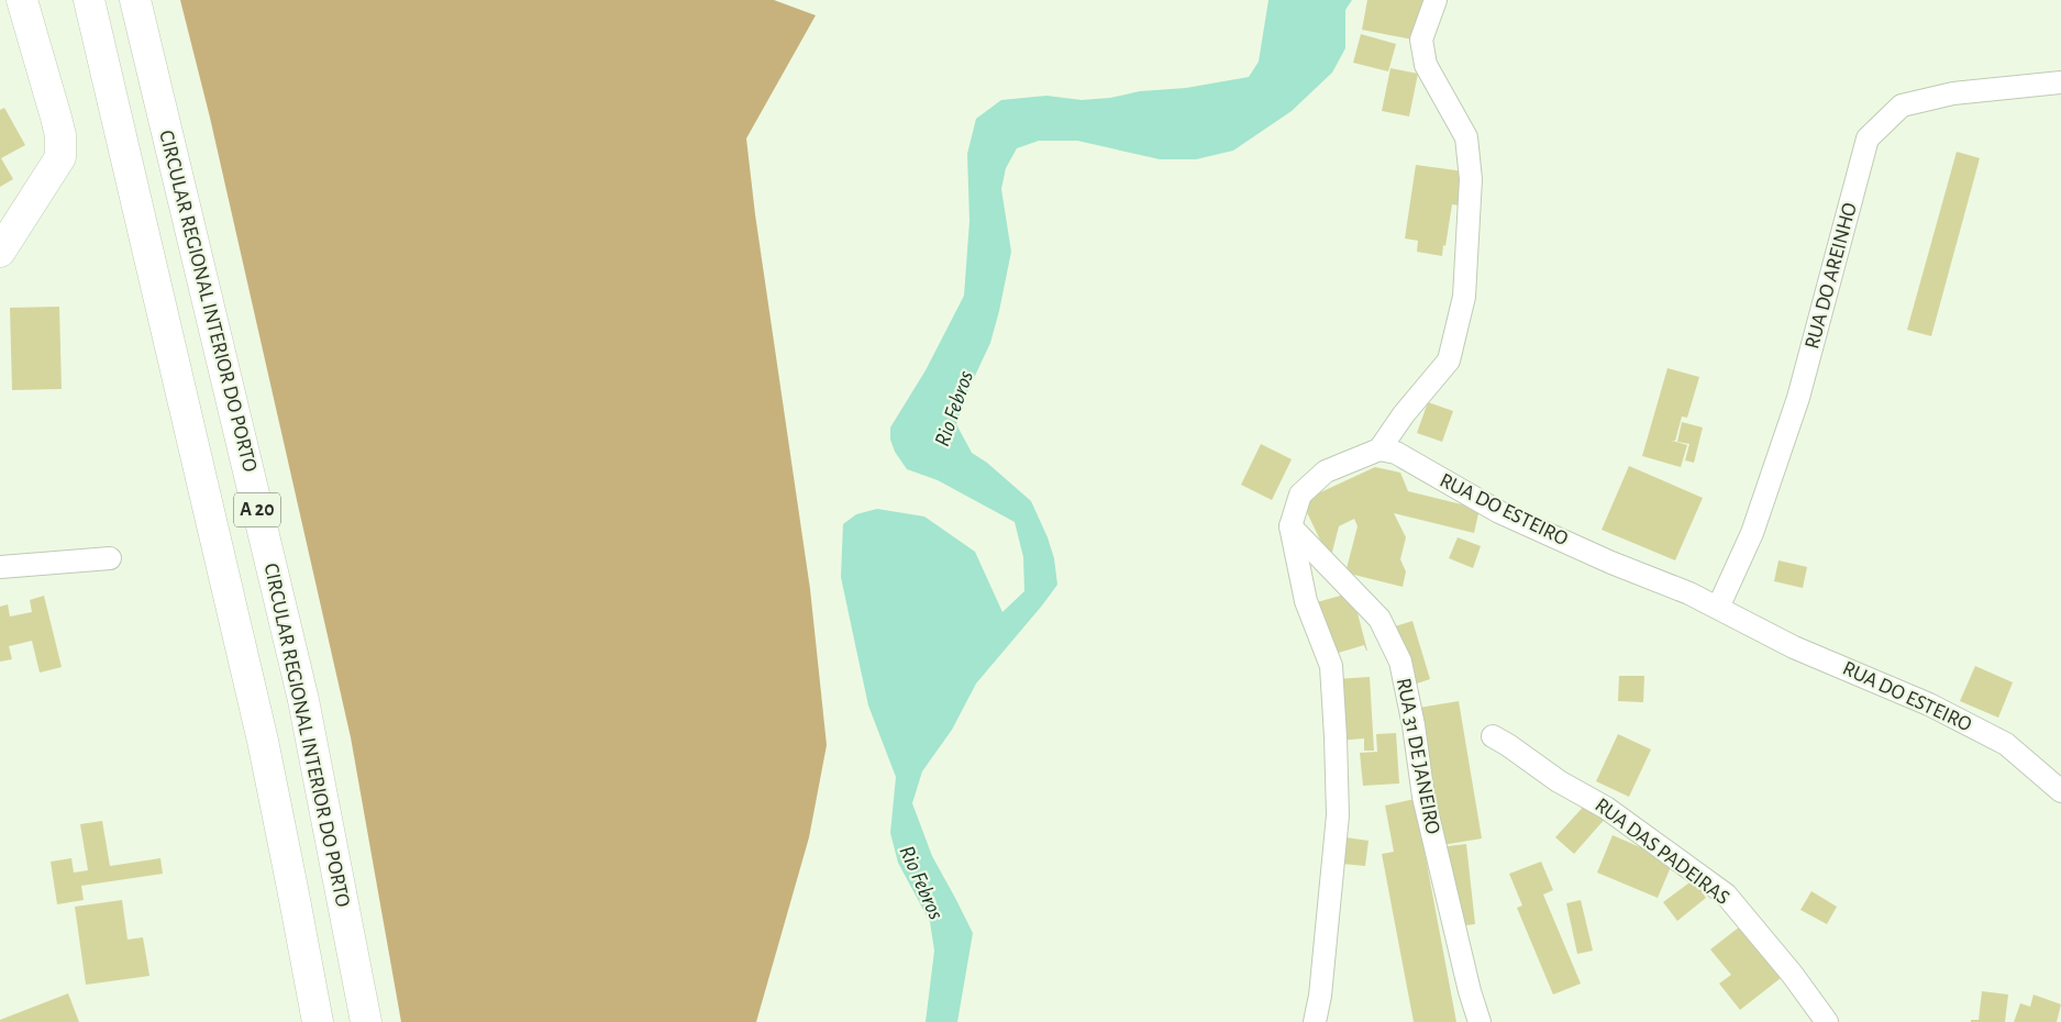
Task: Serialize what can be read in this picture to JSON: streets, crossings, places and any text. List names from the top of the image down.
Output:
{
  "streets": {
    "main road": ["CIRCULAR REGIONAL INTERIOR DO PORTO", "A 20"],
    "street": [
      "RUA DO AREINHO",
      "RUA DO ESTEIRO",
      "RUA 31 DE JANEIRO",
      "RUA DAS PADEIRAS"
    ]
  },
  "crossings": [
    ["RUA DO AREINHO", "RUA DO ESTEIRO"]
  ],
  "water": ["Rio Febros"]
}
